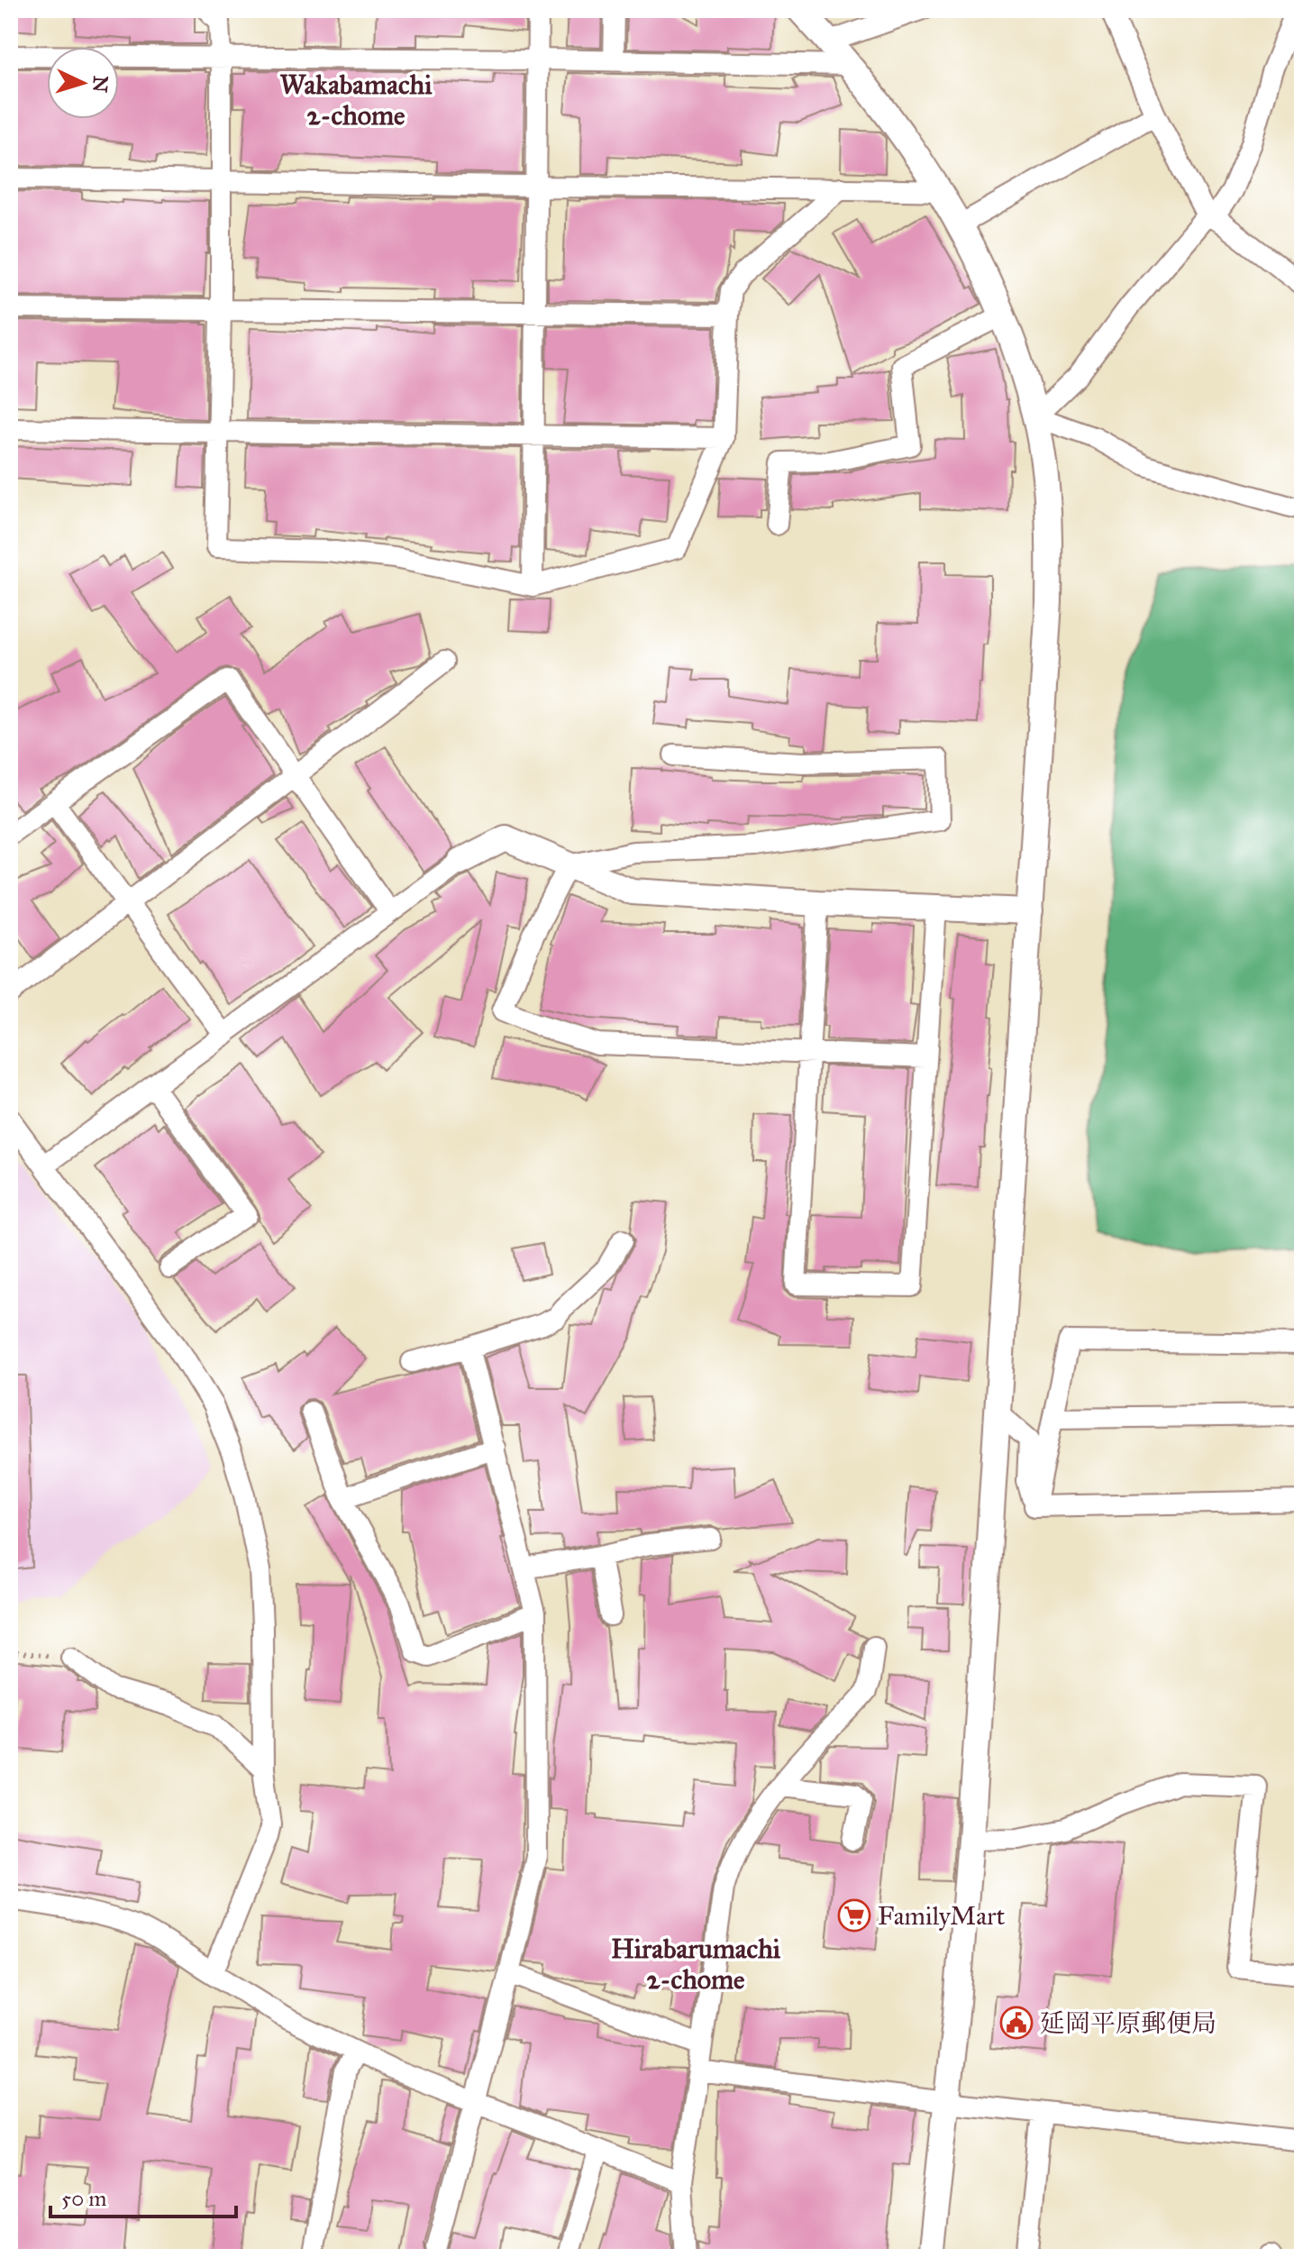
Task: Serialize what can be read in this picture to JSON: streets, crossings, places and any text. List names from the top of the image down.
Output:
{
  "districts": ["Wakabamachi 2-chome", "Hirabarumachi 2-chome"],
  "places": {
    "supermarket": ["FamilyMart"],
    "public building": ["延岡平原郵便局"]
  },
  "scale_bar": "50 m",
  "north": "right"
}
